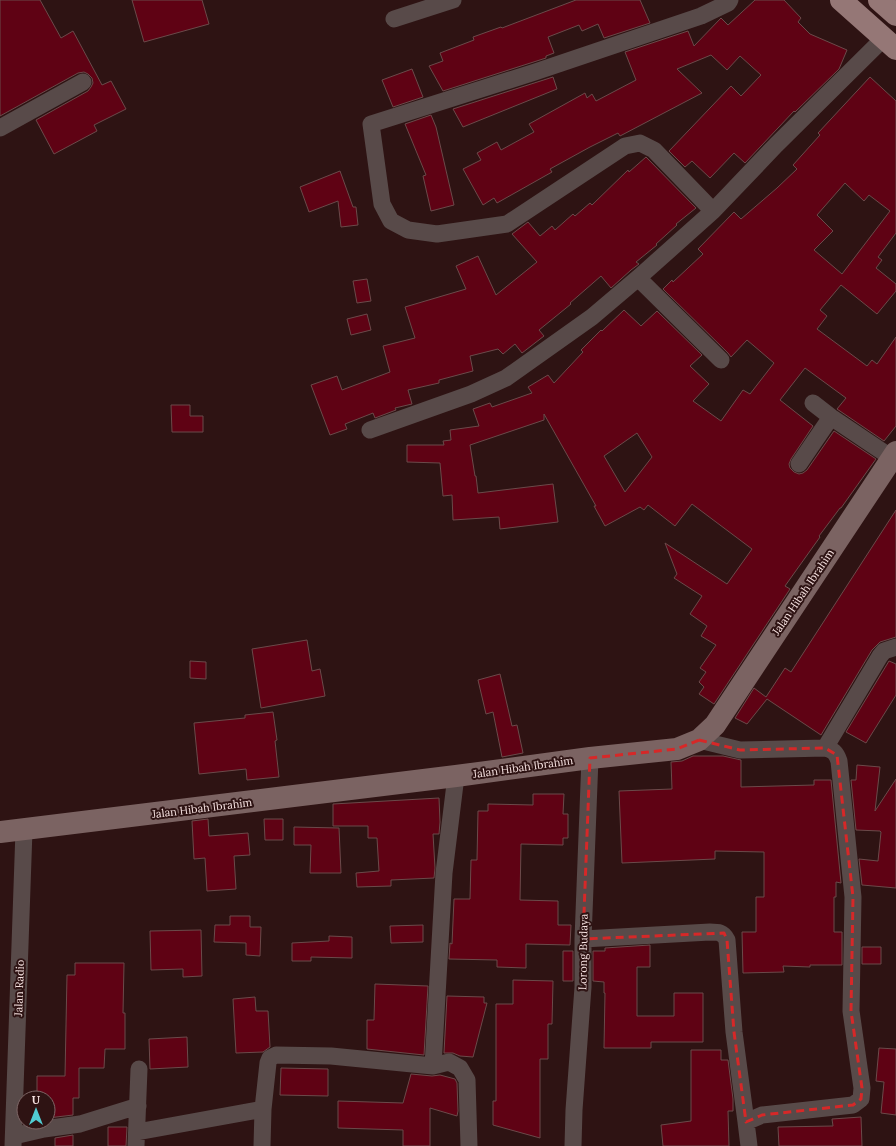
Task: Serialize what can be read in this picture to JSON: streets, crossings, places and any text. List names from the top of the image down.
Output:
{
  "streets": {
    "street": ["Jalan Hibah Ibrahim", "Lorong Budaya", "Jalan Radio"]
  },
  "crossings": [
    ["Jalan Hibah Ibrahim", "Lorong Budaya"],
    ["Jalan Hibah Ibrahim", "Jalan Radio"]
  ],
  "north": "top"
}
